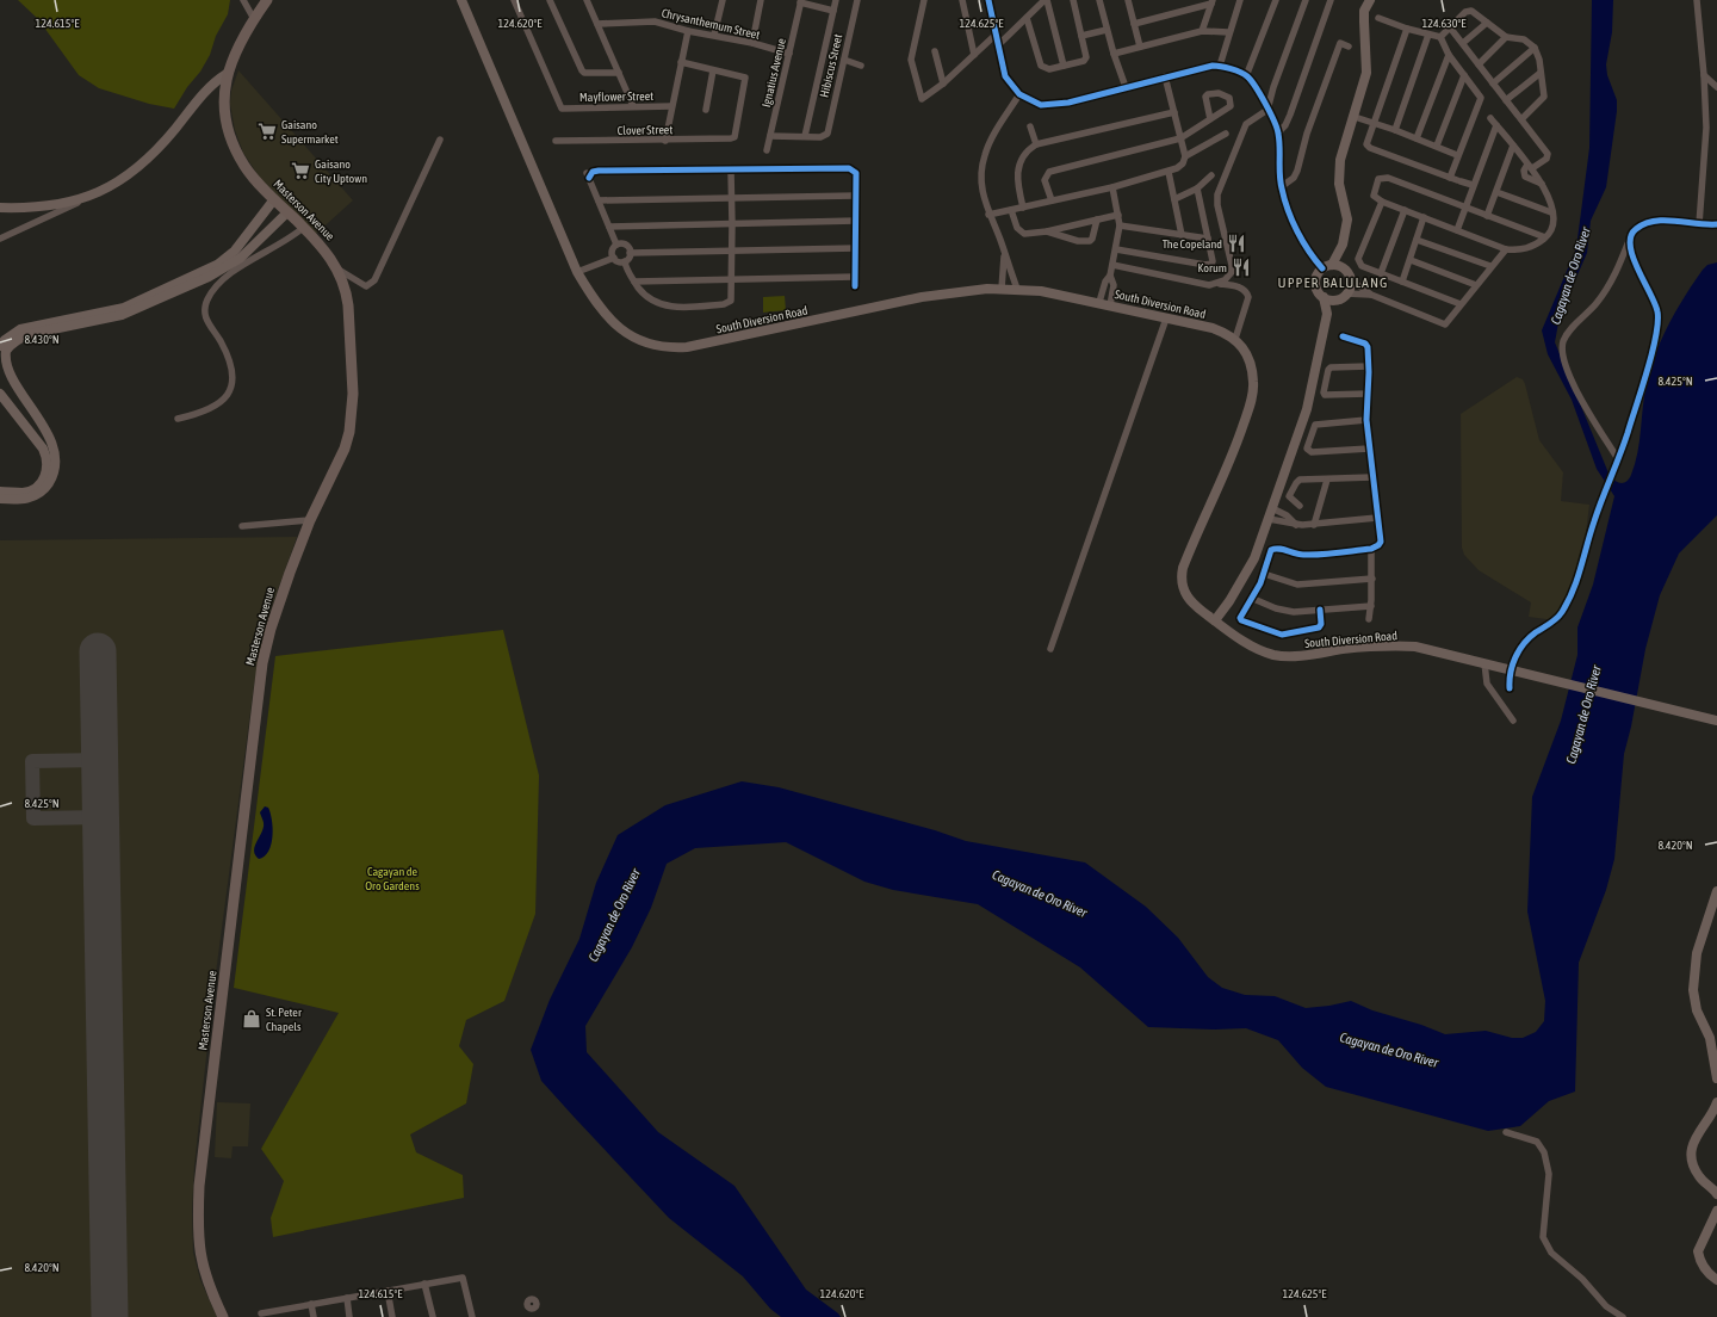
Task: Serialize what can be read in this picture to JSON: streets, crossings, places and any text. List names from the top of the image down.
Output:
{
  "streets": {
    "main road": ["Masterson Avenue"],
    "street": [
      "Chrysanthemum Street",
      "Hibiscus Street",
      "Ignatius Avenue",
      "Mayflower Street",
      "Clover Street",
      "South Diversion Road"
    ]
  },
  "crossings": [
    ["Chrysanthemum Street", "Ignatius Avenue"]
  ],
  "districts": ["UPPER BALULANG"],
  "water": ["Cagayan de Oro River"],
  "parks": ["Cagayan de Oro Gardens"],
  "places": {
    "supermarket": ["Gaisano Supermarket", "Gaisano City Uptown"],
    "restaurant": ["The Copeland", "Korum"],
    "shop": ["St. Peter Chapels"]
  },
  "coordinates": [
    "124.615°E",
    "124.620°E",
    "124.625°E",
    "124.630°E",
    "8.430°N",
    "8.425°N",
    "8.420°N"
  ]
}
